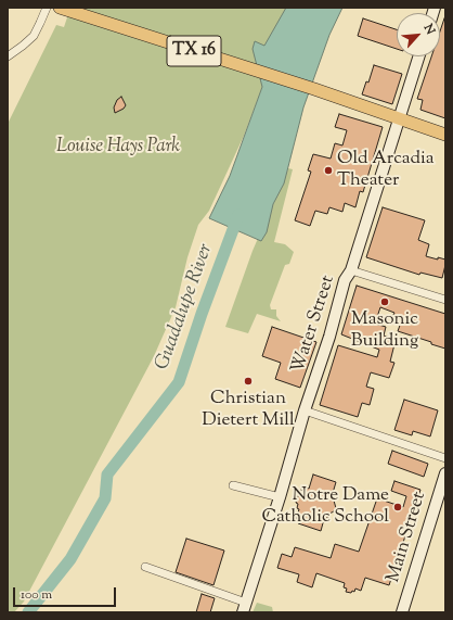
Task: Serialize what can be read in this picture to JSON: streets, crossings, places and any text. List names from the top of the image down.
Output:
{
  "streets": {
    "main road": ["TX 16"],
    "street": ["Water Street", "Main Street"]
  },
  "crossings": [
    ["TX 16", "Water Street"]
  ],
  "water": ["Guadalupe River"],
  "parks": ["Louise Hays Park"],
  "places": [
    "Old Arcadia Theater",
    "Masonic Building",
    "Christian Dietert Mill",
    "Notre Dame Catholic School"
  ],
  "scale_bar": "100 m",
  "north": "top right"
}
